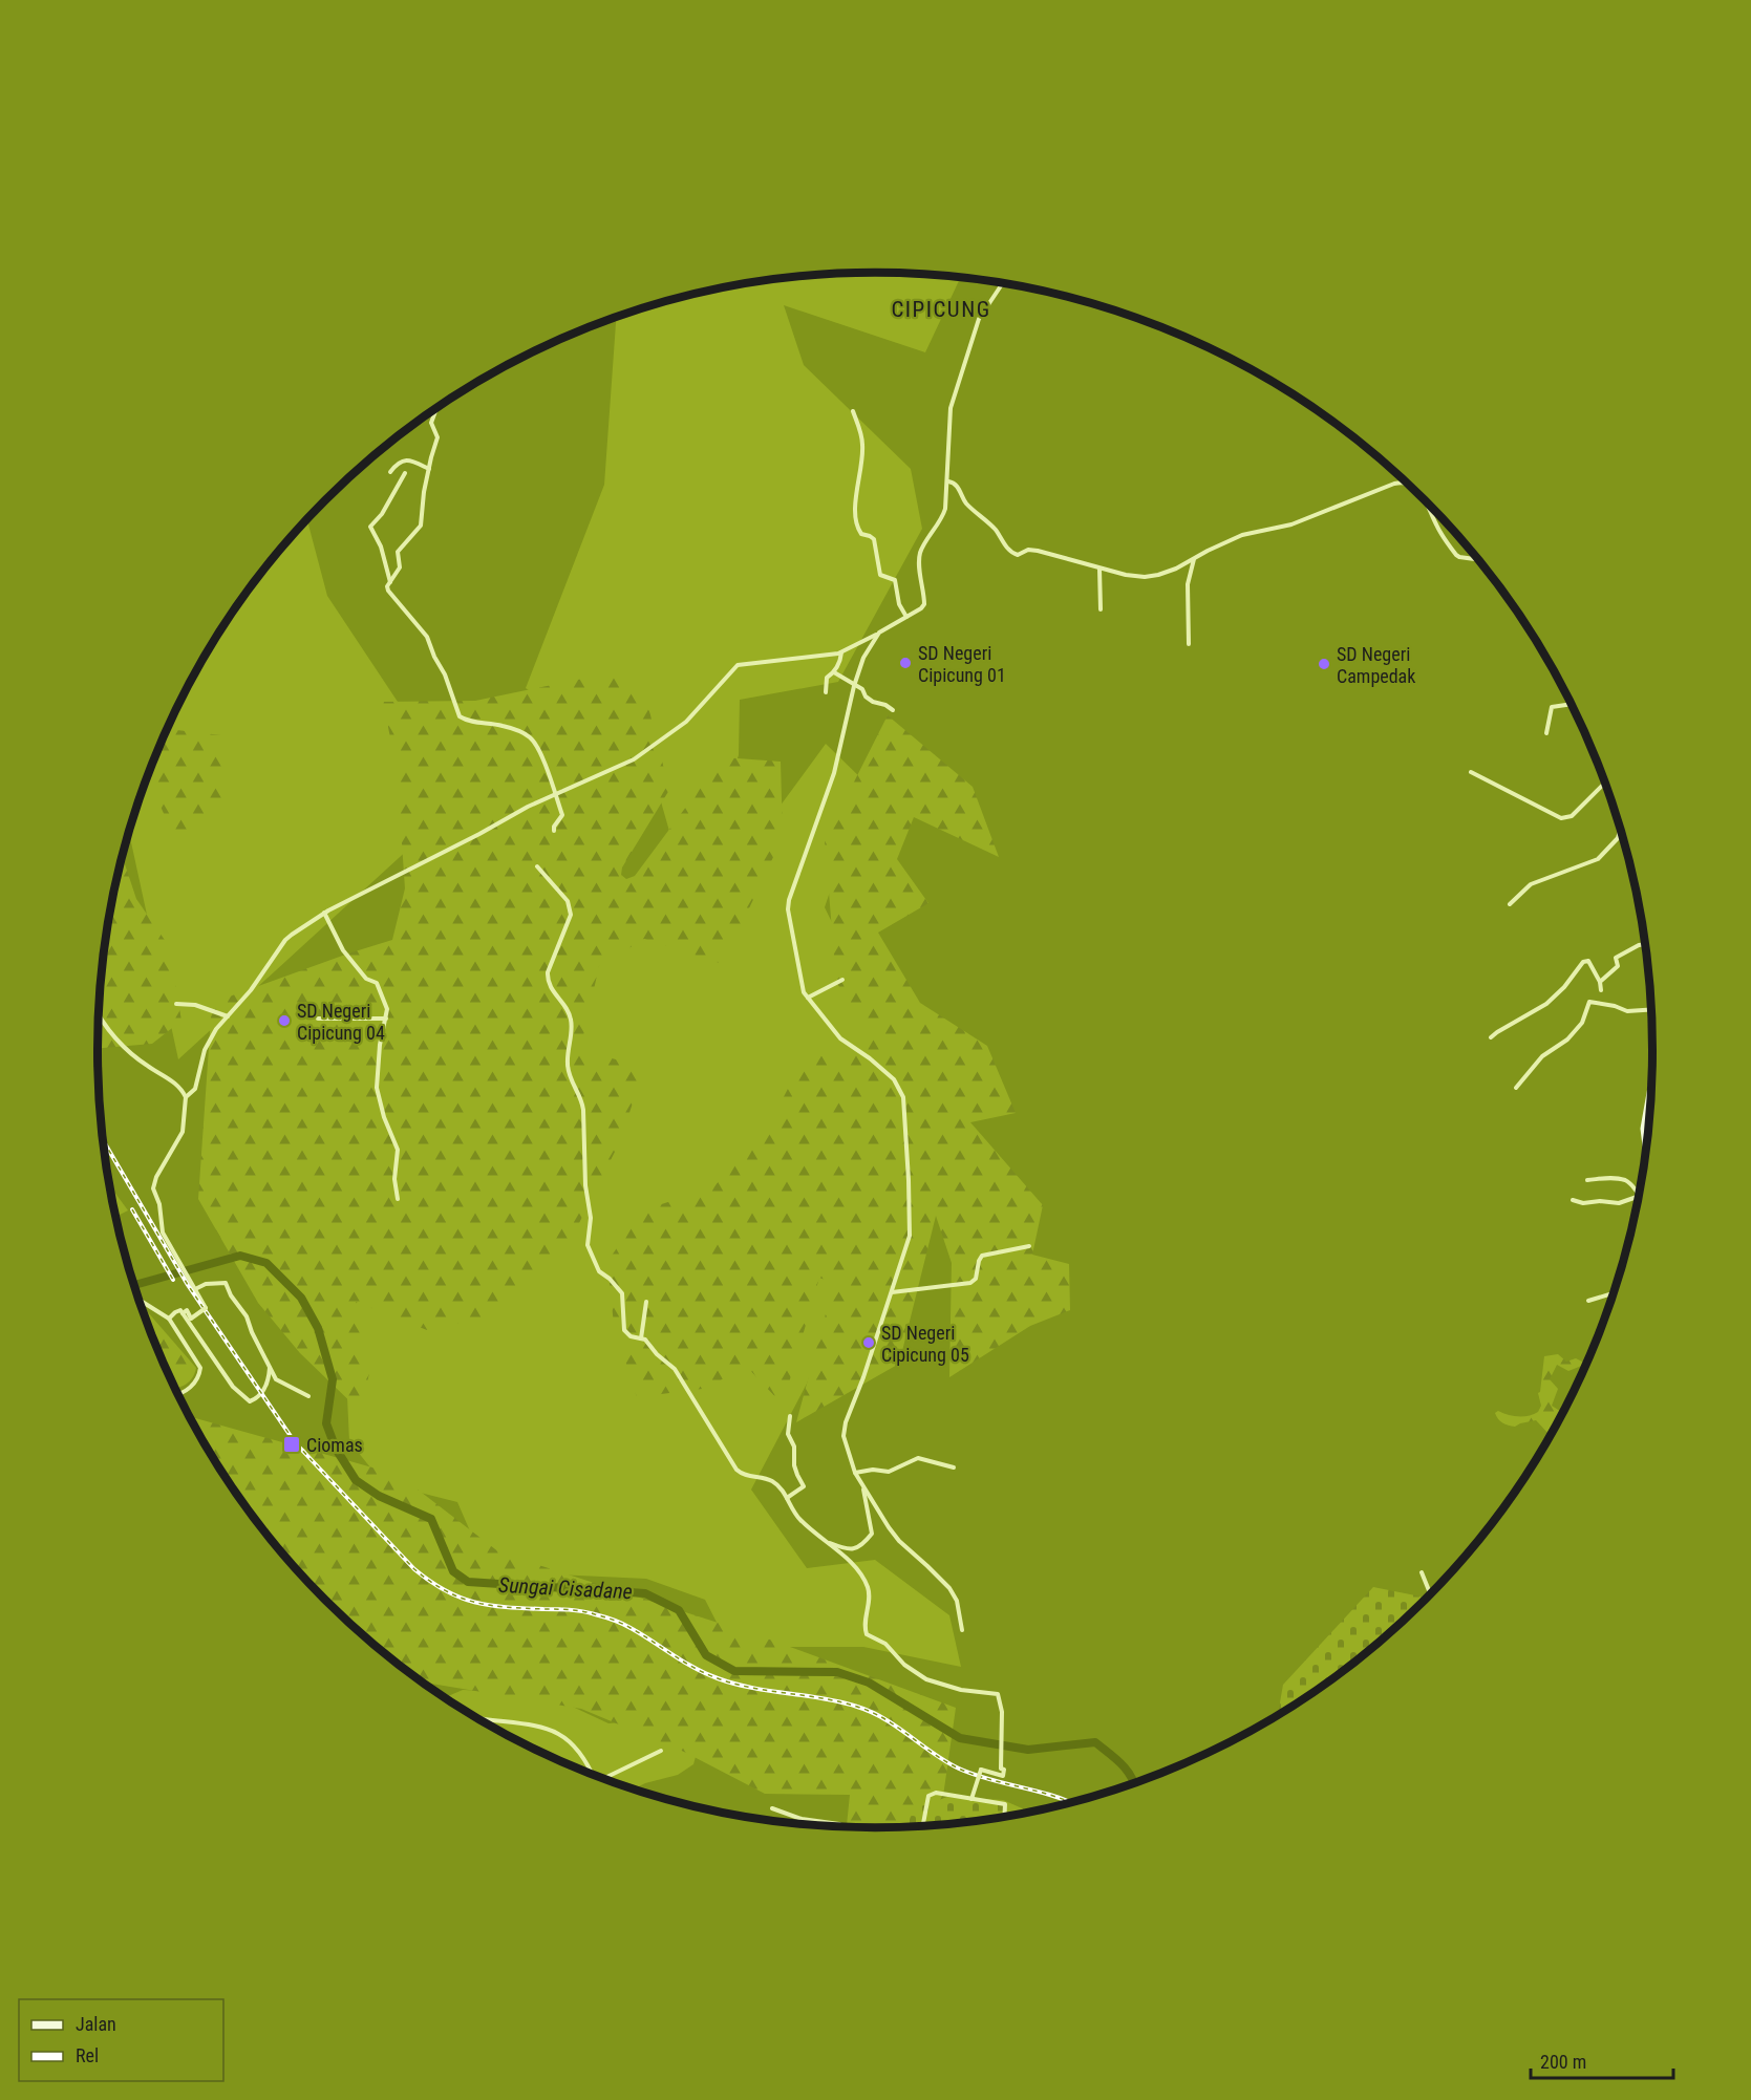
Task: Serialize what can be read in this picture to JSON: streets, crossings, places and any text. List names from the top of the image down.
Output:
{
  "districts": ["CIPICUNG"],
  "water": ["Sungai Cisadane"],
  "places": {
    "other": [
      "SD Negeri Cipicung 01",
      "SD Negeri Campedak",
      "SD Negeri Cipicung 04",
      "SD Negeri Cipicung 05"
    ],
    "transit": ["Ciomas"]
  },
  "legend": ["Jalan", "Rel"],
  "scale_bar": "200 m"
}
